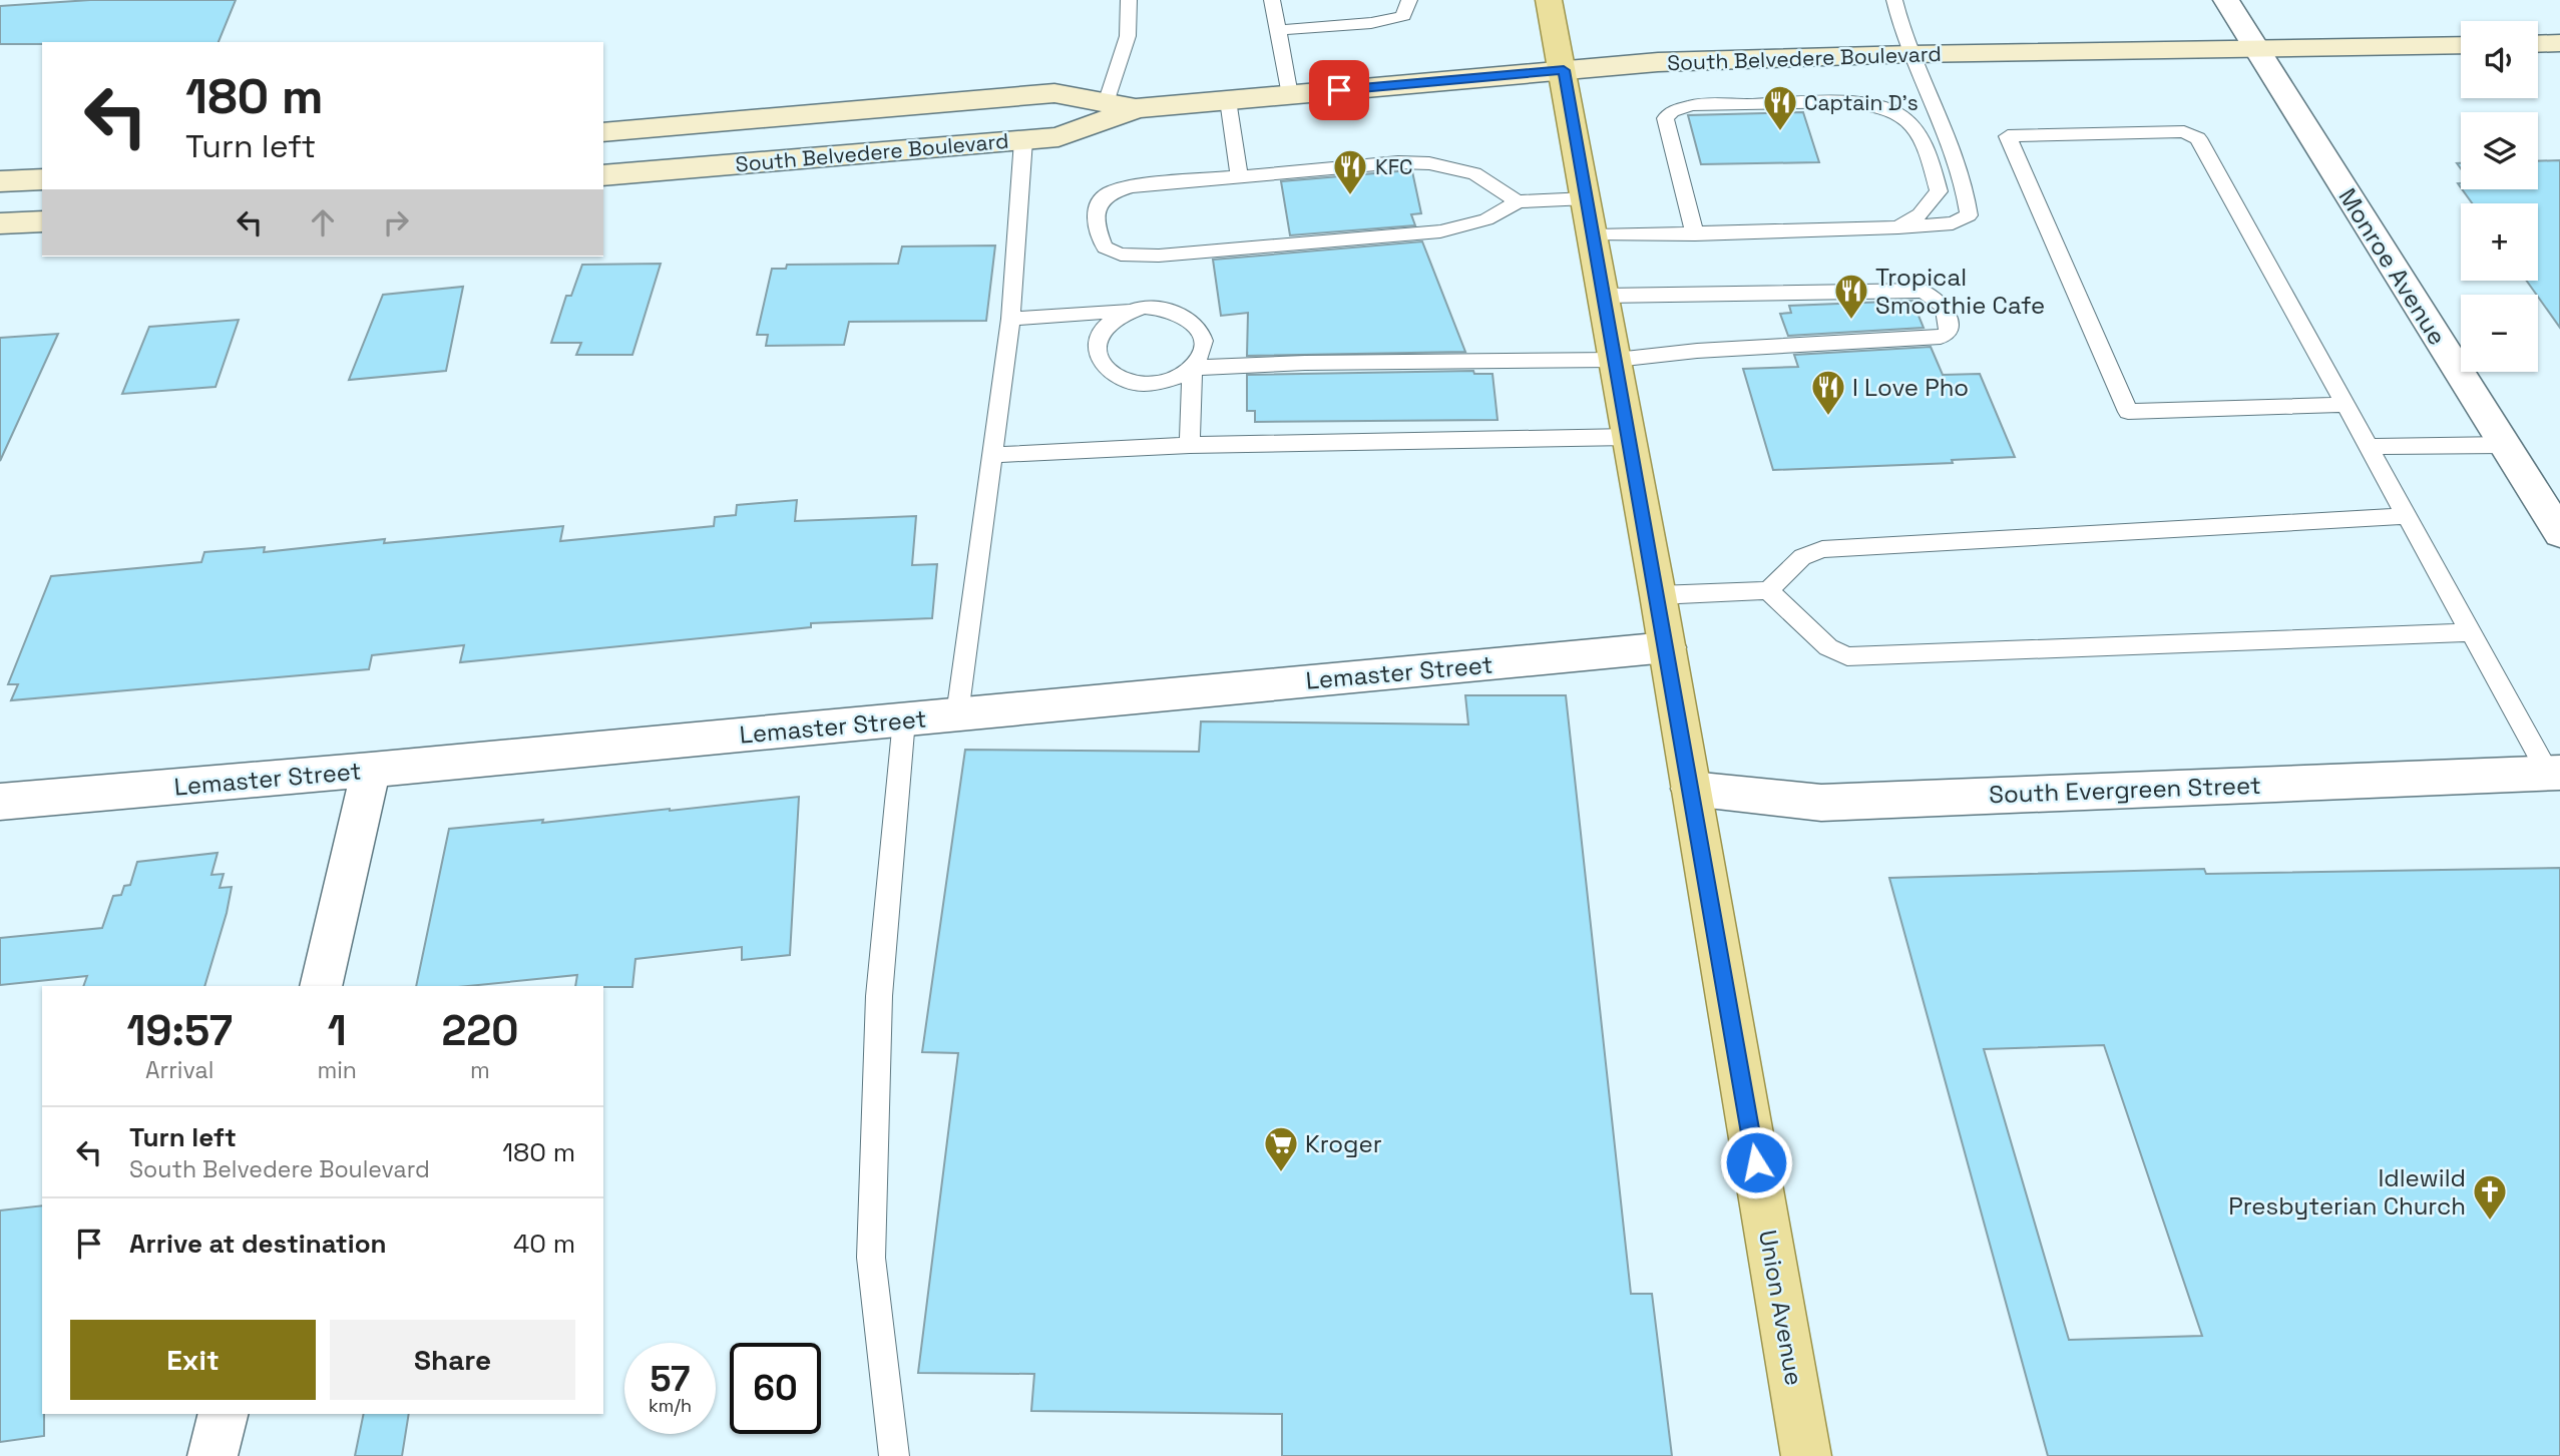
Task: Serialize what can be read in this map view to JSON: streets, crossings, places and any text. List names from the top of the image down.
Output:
{
  "streets": {
    "main road": ["Union Avenue"],
    "street": [
      "South Belvedere Boulevard",
      "Monroe Avenue",
      "Lemaster Street",
      "South Evergreen Street"
    ]
  },
  "crossings": [
    ["South Belvedere Boulevard", "Monroe Avenue"],
    ["South Belvedere Boulevard", "Union Avenue"],
    ["Lemaster Street", "Union Avenue"],
    ["South Evergreen Street", "Union Avenue"]
  ],
  "places": {
    "restaurant": [
      "Captain D's",
      "KFC",
      "Tropical Smoothie Cafe",
      "I Love Pho"
    ],
    "supermarket": ["Kroger"],
    "church": ["Idlewild Presbyterian Church"]
  },
  "page": {
    "map_buttons": ["+", "−"],
    "turn": ["180 m", "Turn left"],
    "eta": [
      "19:57",
      "Arrival",
      "1",
      "min",
      "220",
      "m"
    ],
    "list": [
      {
        "name": "Turn left",
        "note": "South Belvedere Boulevard",
        "value": "180 m"
      },
      {
        "name": "Arrive at destination",
        "value": "40 m"
      }
    ],
    "buttons": ["Exit", "Share"],
    "speed": "57 km/h",
    "limit": "60"
  }
}
